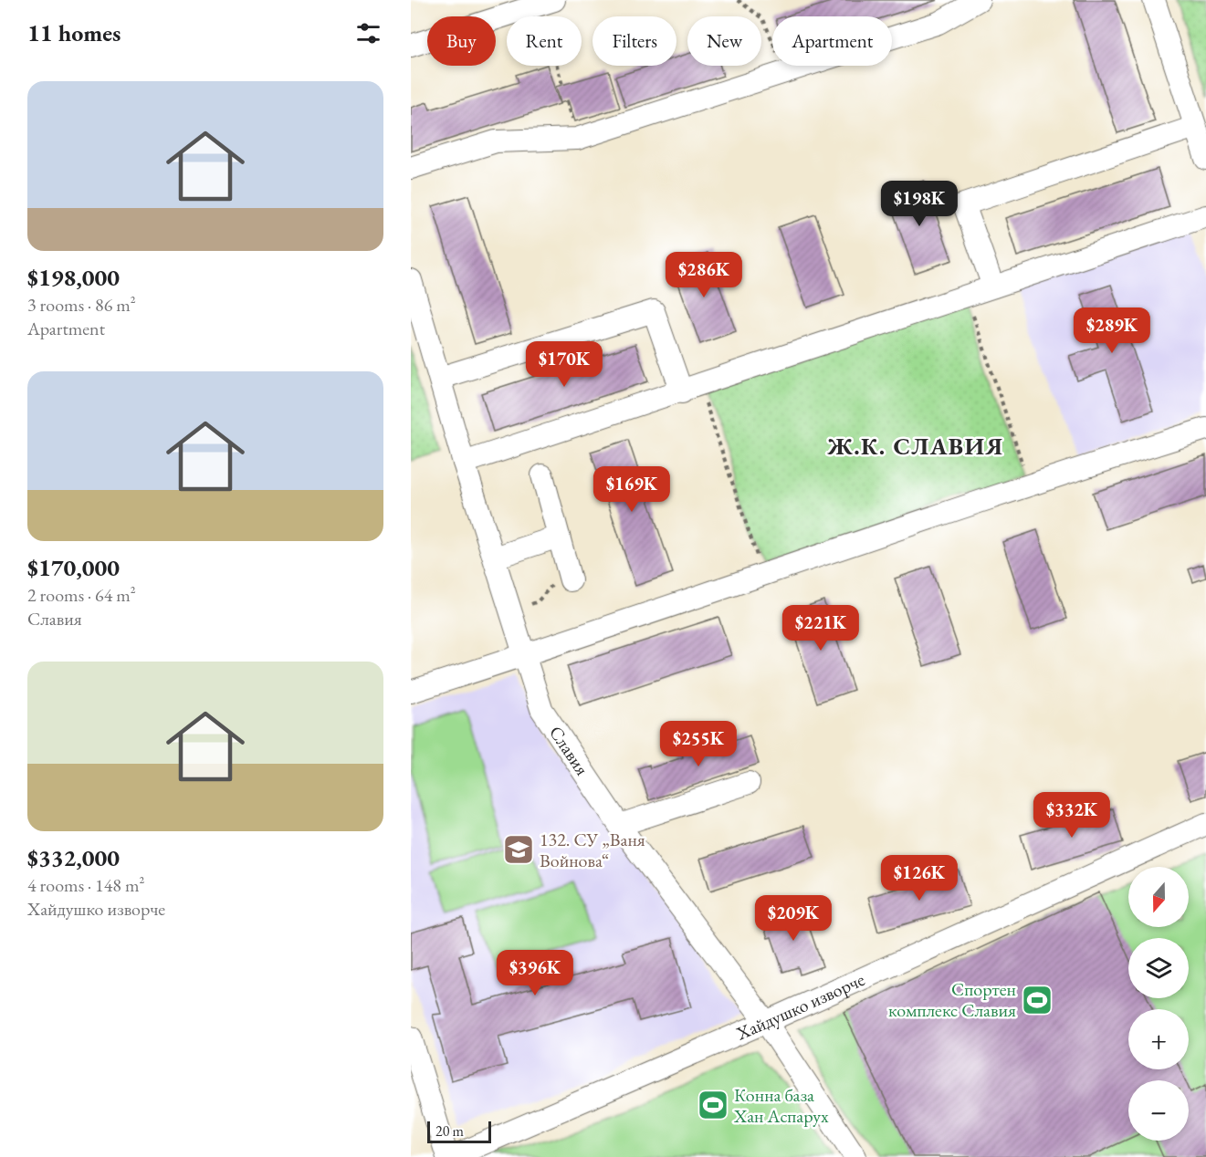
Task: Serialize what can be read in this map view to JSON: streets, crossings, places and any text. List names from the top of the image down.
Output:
{
  "streets": {
    "street": ["Славия", "Хайдушко изворче"]
  },
  "crossings": [
    ["Славия", "Хайдушко изворче"]
  ],
  "districts": ["Ж.К. СЛАВИЯ"],
  "places": {
    "school or university": ["132. СУ „Ваня Войнова“"],
    "sports": ["Спортен комплекс Славия", "Конна база Хан Аспарух"]
  },
  "scale_bar": "20 m",
  "north": "bottom",
  "page": {
    "heading": "11 homes",
    "chip": [
      "Buy",
      "Rent",
      "Filters",
      "New",
      "Apartment"
    ],
    "list": [
      {
        "name": "$198,000",
        "note": "3 rooms · 86 m² · Apartment"
      },
      {
        "name": "$170,000",
        "note": "2 rooms · 64 m² · Славия"
      },
      {
        "name": "$332,000",
        "note": "4 rooms · 148 m² · Хайдушко изворче"
      }
    ],
    "price": [
      "$198K",
      "$286K",
      "$289K",
      "$170K",
      "$169K",
      "$221K",
      "$255K",
      "$332K",
      "$126K",
      "$209K",
      "$396K"
    ],
    "map_buttons": ["+", "−"],
    "scale": "20 m"
  }
}
